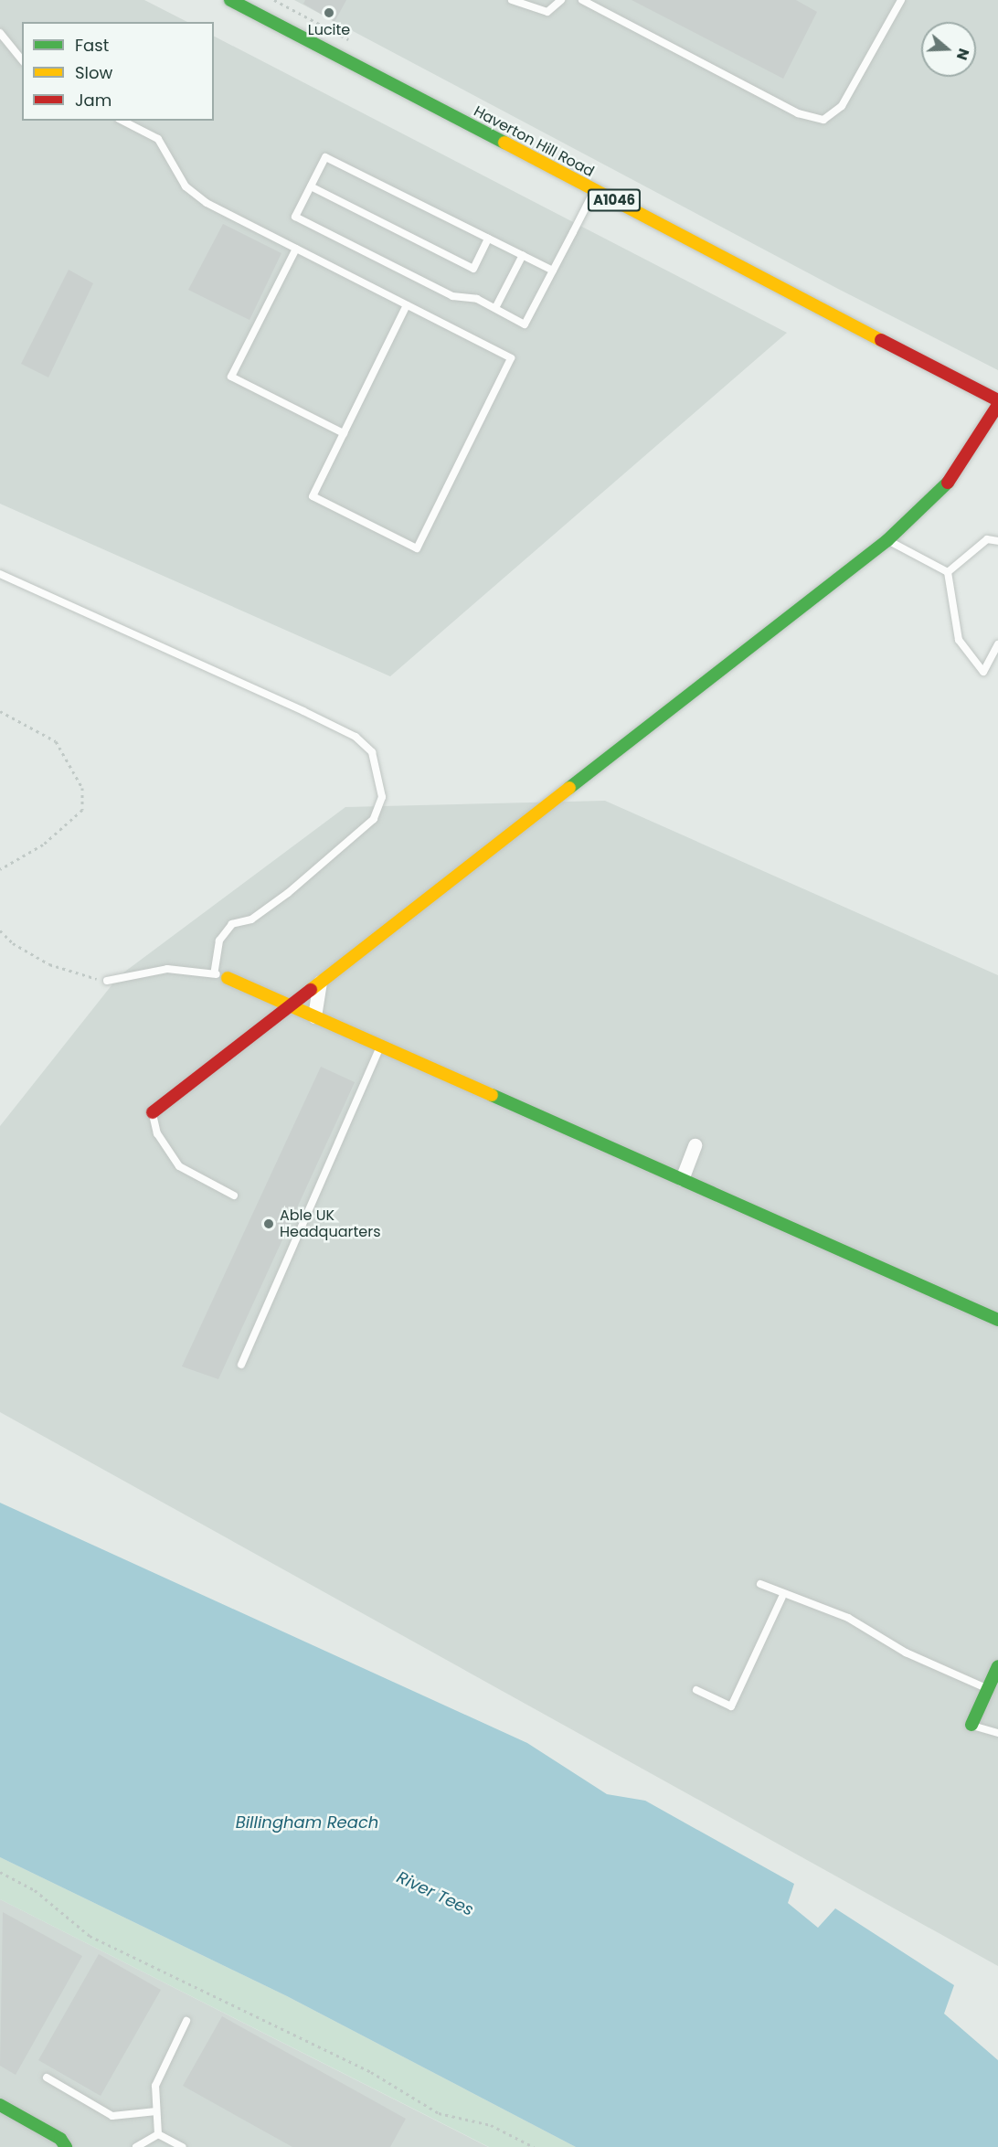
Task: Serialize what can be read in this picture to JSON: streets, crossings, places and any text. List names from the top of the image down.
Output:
{
  "streets": {
    "street": ["Haverton Hill Road", "A1046"]
  },
  "water": ["Billingham Reach", "River Tees"],
  "places": ["Lucite", "Able UK Headquarters"],
  "legend": ["Fast", "Slow", "Jam"],
  "north": "right"
}
